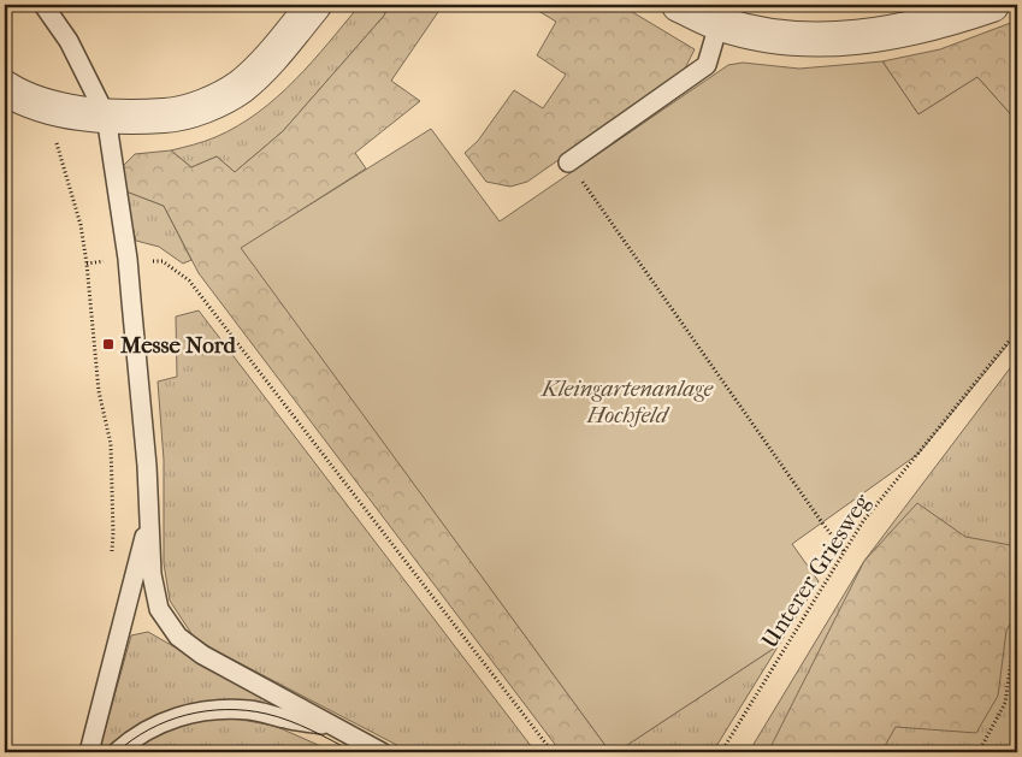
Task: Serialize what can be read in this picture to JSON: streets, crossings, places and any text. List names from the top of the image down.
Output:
{
  "streets": {
    "path": ["Unterer Griesweg"]
  },
  "parks": ["Kleingartenanlage Hochfeld"],
  "places": {
    "transit": ["Messe Nord"]
  }
}
